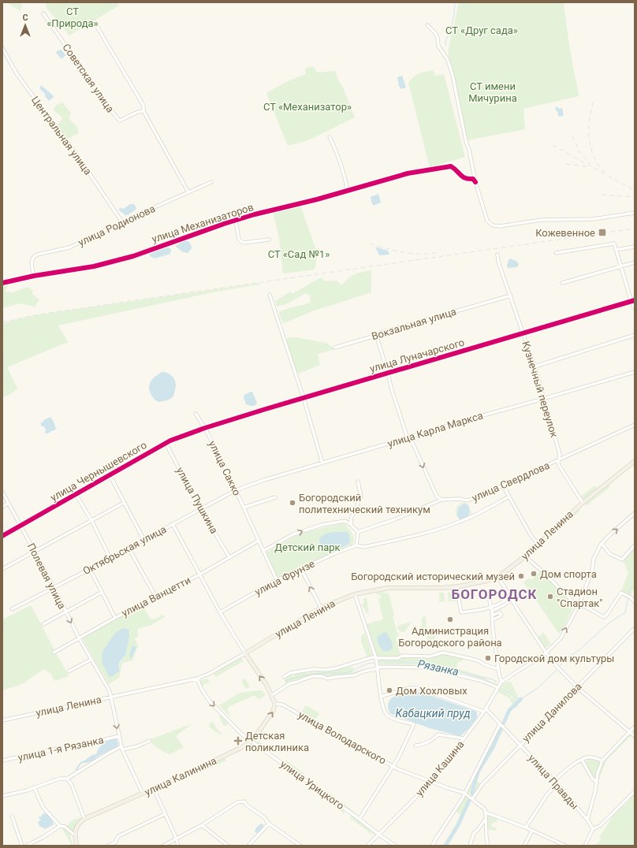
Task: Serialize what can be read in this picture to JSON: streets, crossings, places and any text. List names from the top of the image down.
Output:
{
  "streets": {
    "main road": ["улица Ленина", "улица Калинина"],
    "street": [
      "Советская улица",
      "Центральная улица",
      "улица Механизаторов",
      "улица Родионова",
      "Вокзальная улица",
      "улица Луначарского",
      "Кузнечный переулок",
      "улица Карла Маркса",
      "улица Сакко",
      "улица Чернышевского",
      "улица Свердлова",
      "улица Пушкина",
      "Октябрьская улица",
      "Полевая улица",
      "улица Фрунзе",
      "улица Ванцетти",
      "улица Данилова",
      "улица Володарского",
      "улица 1-я Рязанка",
      "улица Кашина",
      "улица Правды",
      "улица Урицкого"
    ]
  },
  "crossings": [
    ["Центральная улица", "улица Родионова"],
    ["улица Механизаторов", "улица Родионова"],
    ["Вокзальная улица", "Кузнечный переулок"],
    ["улица Луначарского", "Кузнечный переулок"],
    ["улица Луначарского", "улица Сакко"],
    ["улица Луначарского", "улица Чернышевского"],
    ["Кузнечный переулок", "улица Карла Маркса"],
    ["Кузнечный переулок", "улица Свердлова"],
    ["Кузнечный переулок", "улица Ленина"],
    ["улица Карла Маркса", "улица Сакко"],
    ["улица Карла Маркса", "Октябрьская улица"],
    ["улица Сакко", "улица Чернышевского"],
    ["улица Сакко", "Октябрьская улица"],
    ["улица Сакко", "улица Фрунзе"],
    ["улица Сакко", "улица Ванцетти"],
    ["улица Чернышевского", "улица Пушкина"],
    ["улица Чернышевского", "Полевая улица"],
    ["улица Пушкина", "Октябрьская улица"],
    ["улица Пушкина", "улица Ванцетти"],
    ["улица Ленина", "Полевая улица"],
    ["улица Ленина", "улица Урицкого"],
    ["Октябрьская улица", "Полевая улица"],
    ["Полевая улица", "улица Ванцетти"],
    ["Полевая улица", "улица 1-я Рязанка"],
    ["Полевая улица", "улица Калинина"],
    ["улица Данилова", "улица Правды"],
    ["улица Володарского", "улица Кашина"],
    ["улица Володарского", "улица Калинина"],
    ["улица Кашина", "улица Правды"],
    ["улица Кашина", "улица Урицкого"],
    ["улица Калинина", "улица Урицкого"]
  ],
  "districts": ["БОГОРОДСК"],
  "water": ["Рязанка", "Кабацкий пруд"],
  "parks": [
    "СТ «Природа»",
    "СТ «Друг сада»",
    "СТ имени Мичурина",
    "СТ «Механизатор»",
    "СТ «Сад №1»",
    "Детский парк"
  ],
  "places": {
    "transit": ["Кожевенное"],
    "other": [
      "Богородский политехнический техникум",
      "Дом спорта",
      "Богородский исторический музей",
      "Стадион \"Спартак\"",
      "Администрация Богородского района",
      "Городской дом культуры",
      "Дом Хохловых"
    ],
    "health": ["Детская поликлиника"]
  },
  "north": "top"
}
